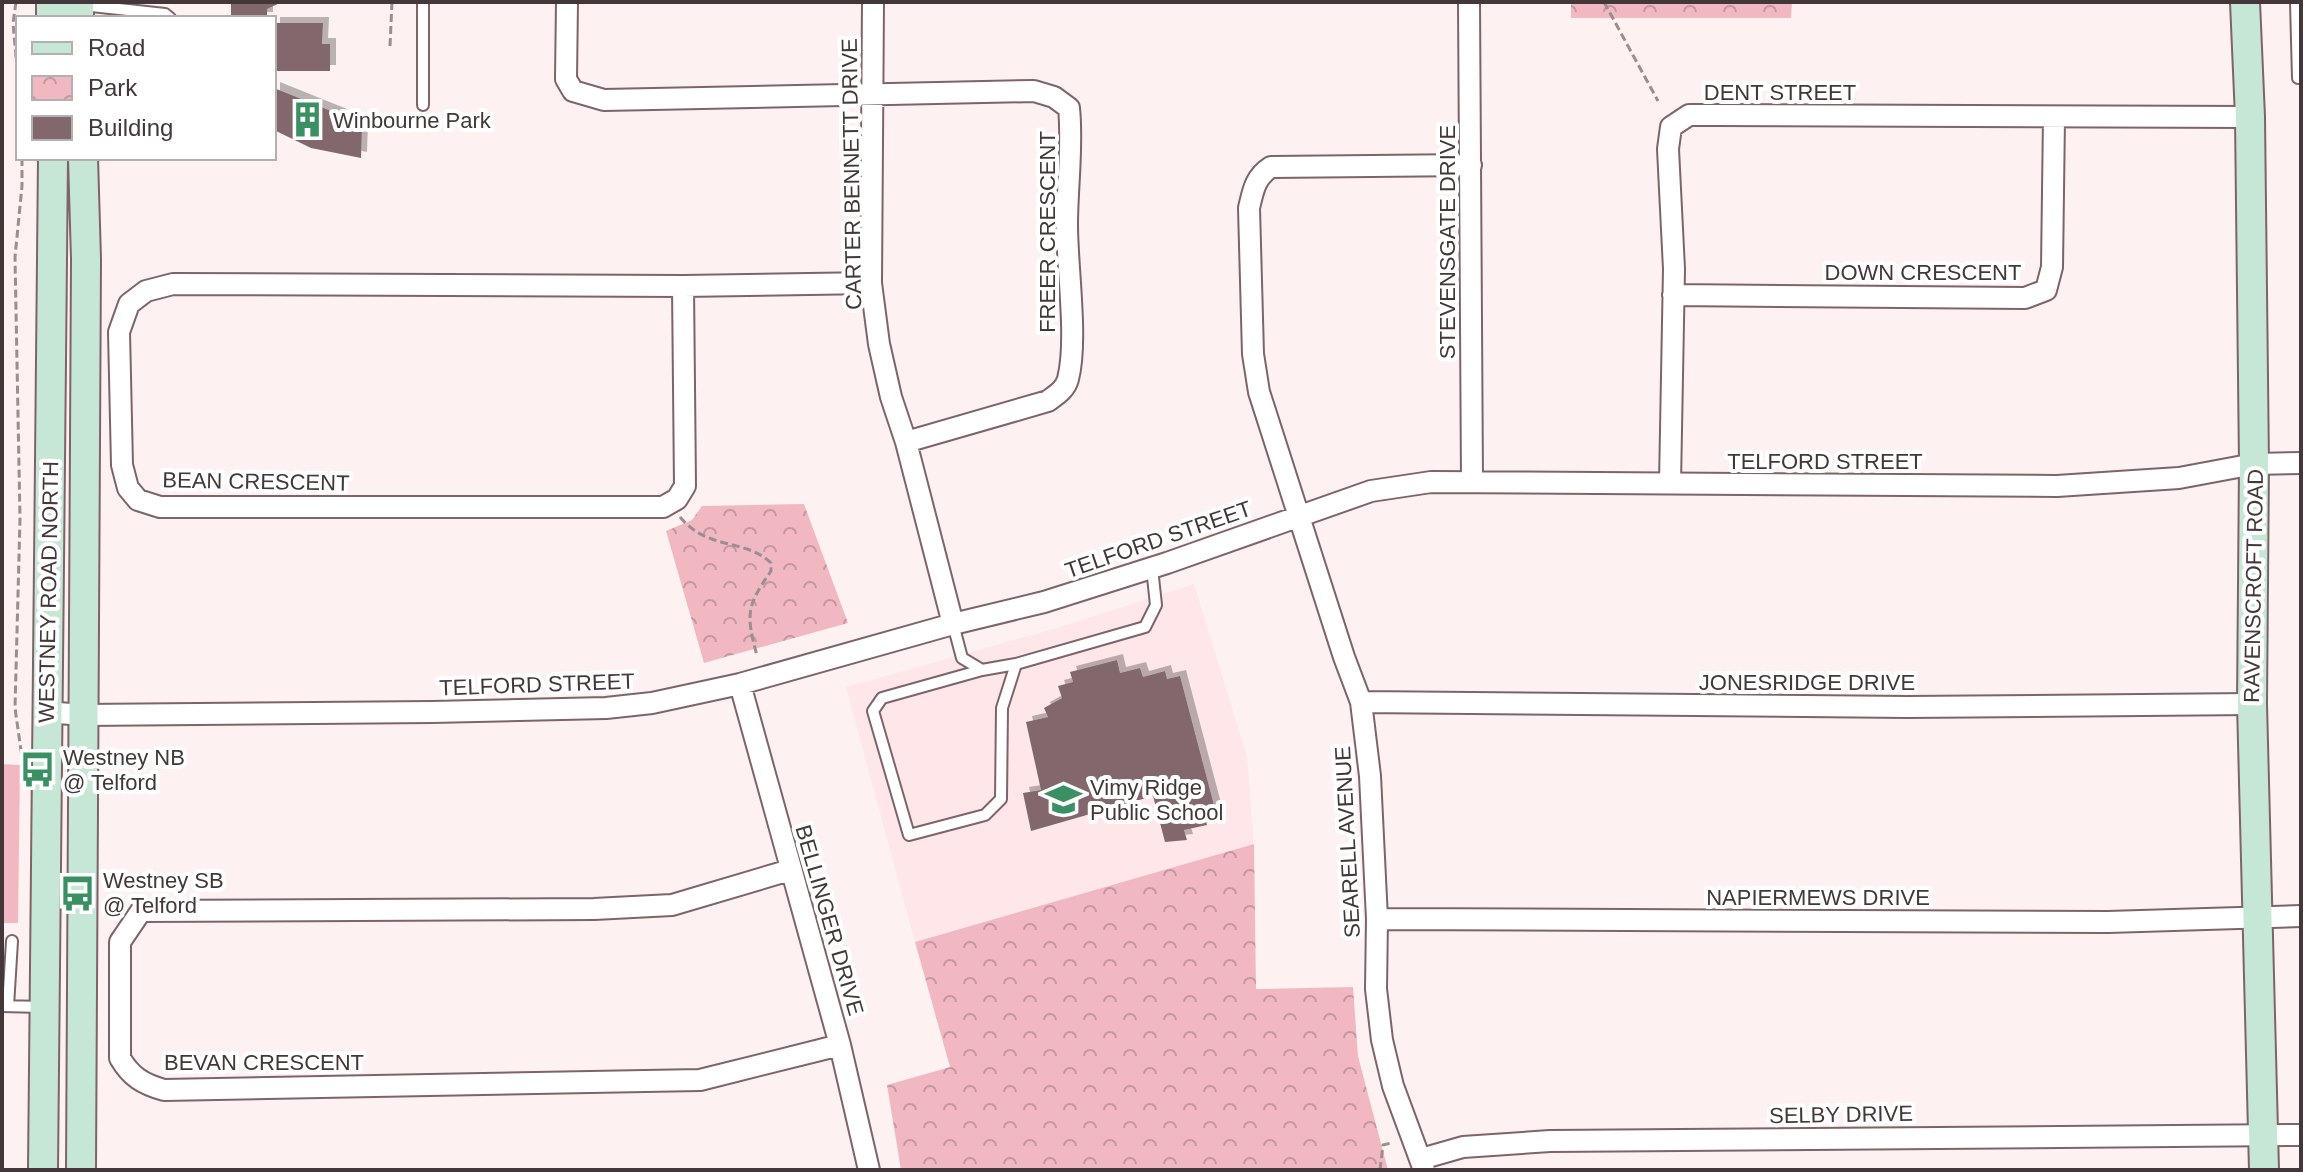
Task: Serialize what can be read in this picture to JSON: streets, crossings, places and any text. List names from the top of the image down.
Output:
{
  "streets": {
    "main road": ["RAVENSCROFT ROAD", "WESTNEY ROAD NORTH"],
    "street": [
      "DENT STREET",
      "CARTER BENNETT DRIVE",
      "FREER CRESCENT",
      "STEVENSGATE DRIVE",
      "DOWN CRESCENT",
      "TELFORD STREET",
      "BEAN CRESCENT",
      "JONESRIDGE DRIVE",
      "SEARELL AVENUE",
      "NAPIERMEWS DRIVE",
      "BELLINGER DRIVE",
      "BEVAN CRESCENT",
      "SELBY DRIVE"
    ]
  },
  "crossings": [
    ["DENT STREET", "DOWN CRESCENT"],
    ["DENT STREET", "TELFORD STREET"],
    ["DENT STREET", "RAVENSCROFT ROAD"],
    ["CARTER BENNETT DRIVE", "FREER CRESCENT"],
    ["CARTER BENNETT DRIVE", "TELFORD STREET"],
    ["CARTER BENNETT DRIVE", "BEAN CRESCENT"],
    ["STEVENSGATE DRIVE", "TELFORD STREET"],
    ["STEVENSGATE DRIVE", "SEARELL AVENUE"],
    ["TELFORD STREET", "RAVENSCROFT ROAD"],
    ["TELFORD STREET", "WESTNEY ROAD NORTH"],
    ["TELFORD STREET", "SEARELL AVENUE"],
    ["TELFORD STREET", "BELLINGER DRIVE"],
    ["RAVENSCROFT ROAD", "JONESRIDGE DRIVE"],
    ["RAVENSCROFT ROAD", "NAPIERMEWS DRIVE"],
    ["RAVENSCROFT ROAD", "SELBY DRIVE"],
    ["JONESRIDGE DRIVE", "SEARELL AVENUE"],
    ["SEARELL AVENUE", "NAPIERMEWS DRIVE"],
    ["SEARELL AVENUE", "SELBY DRIVE"],
    ["BELLINGER DRIVE", "BEVAN CRESCENT"]
  ],
  "places": {
    "building": ["Winbourne Park"],
    "bus stop": ["Westney NB @ Telford", "Westney SB @ Telford"],
    "school or university": ["Vimy Ridge Public School"]
  },
  "legend": ["Road", "Park", "Building"]
}
